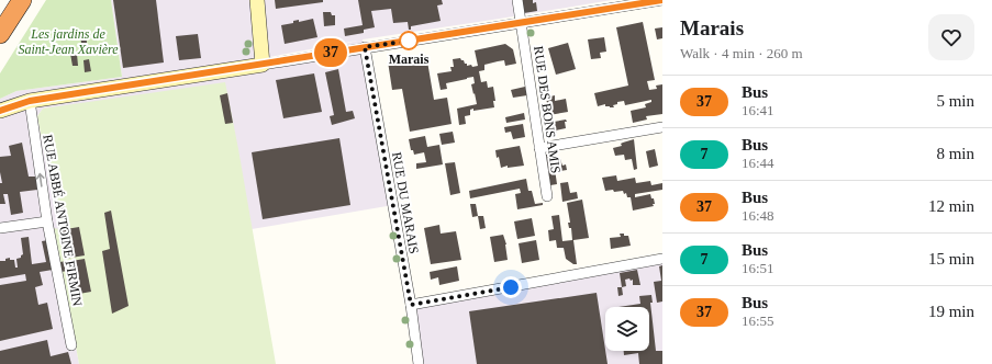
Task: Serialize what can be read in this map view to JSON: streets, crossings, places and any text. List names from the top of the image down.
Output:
{
  "streets": {
    "street": ["RUE DES BONS AMIS", "RUE DU MARAIS", "RUE ABBÉ ANTOINE FIRMIN"]
  },
  "one_way": ["RUE ABBÉ ANTOINE FIRMIN"],
  "parks": ["Les jardins de Saint-Jean Xavière"],
  "places": ["Marais"],
  "lines": ["bus line 37"],
  "page": {
    "on_map": "37",
    "heading": ["Marais", "Walk · 4 min · 260 m"],
    "list": [
      {
        "mark": "37",
        "name": "Bus",
        "note": "16:41",
        "value": "5 min"
      },
      {
        "mark": "7",
        "name": "Bus",
        "note": "16:44",
        "value": "8 min"
      },
      {
        "mark": "37",
        "name": "Bus",
        "note": "16:48",
        "value": "12 min"
      },
      {
        "mark": "7",
        "name": "Bus",
        "note": "16:51",
        "value": "15 min"
      },
      {
        "mark": "37",
        "name": "Bus",
        "note": "16:55",
        "value": "19 min"
      }
    ]
  }
}
